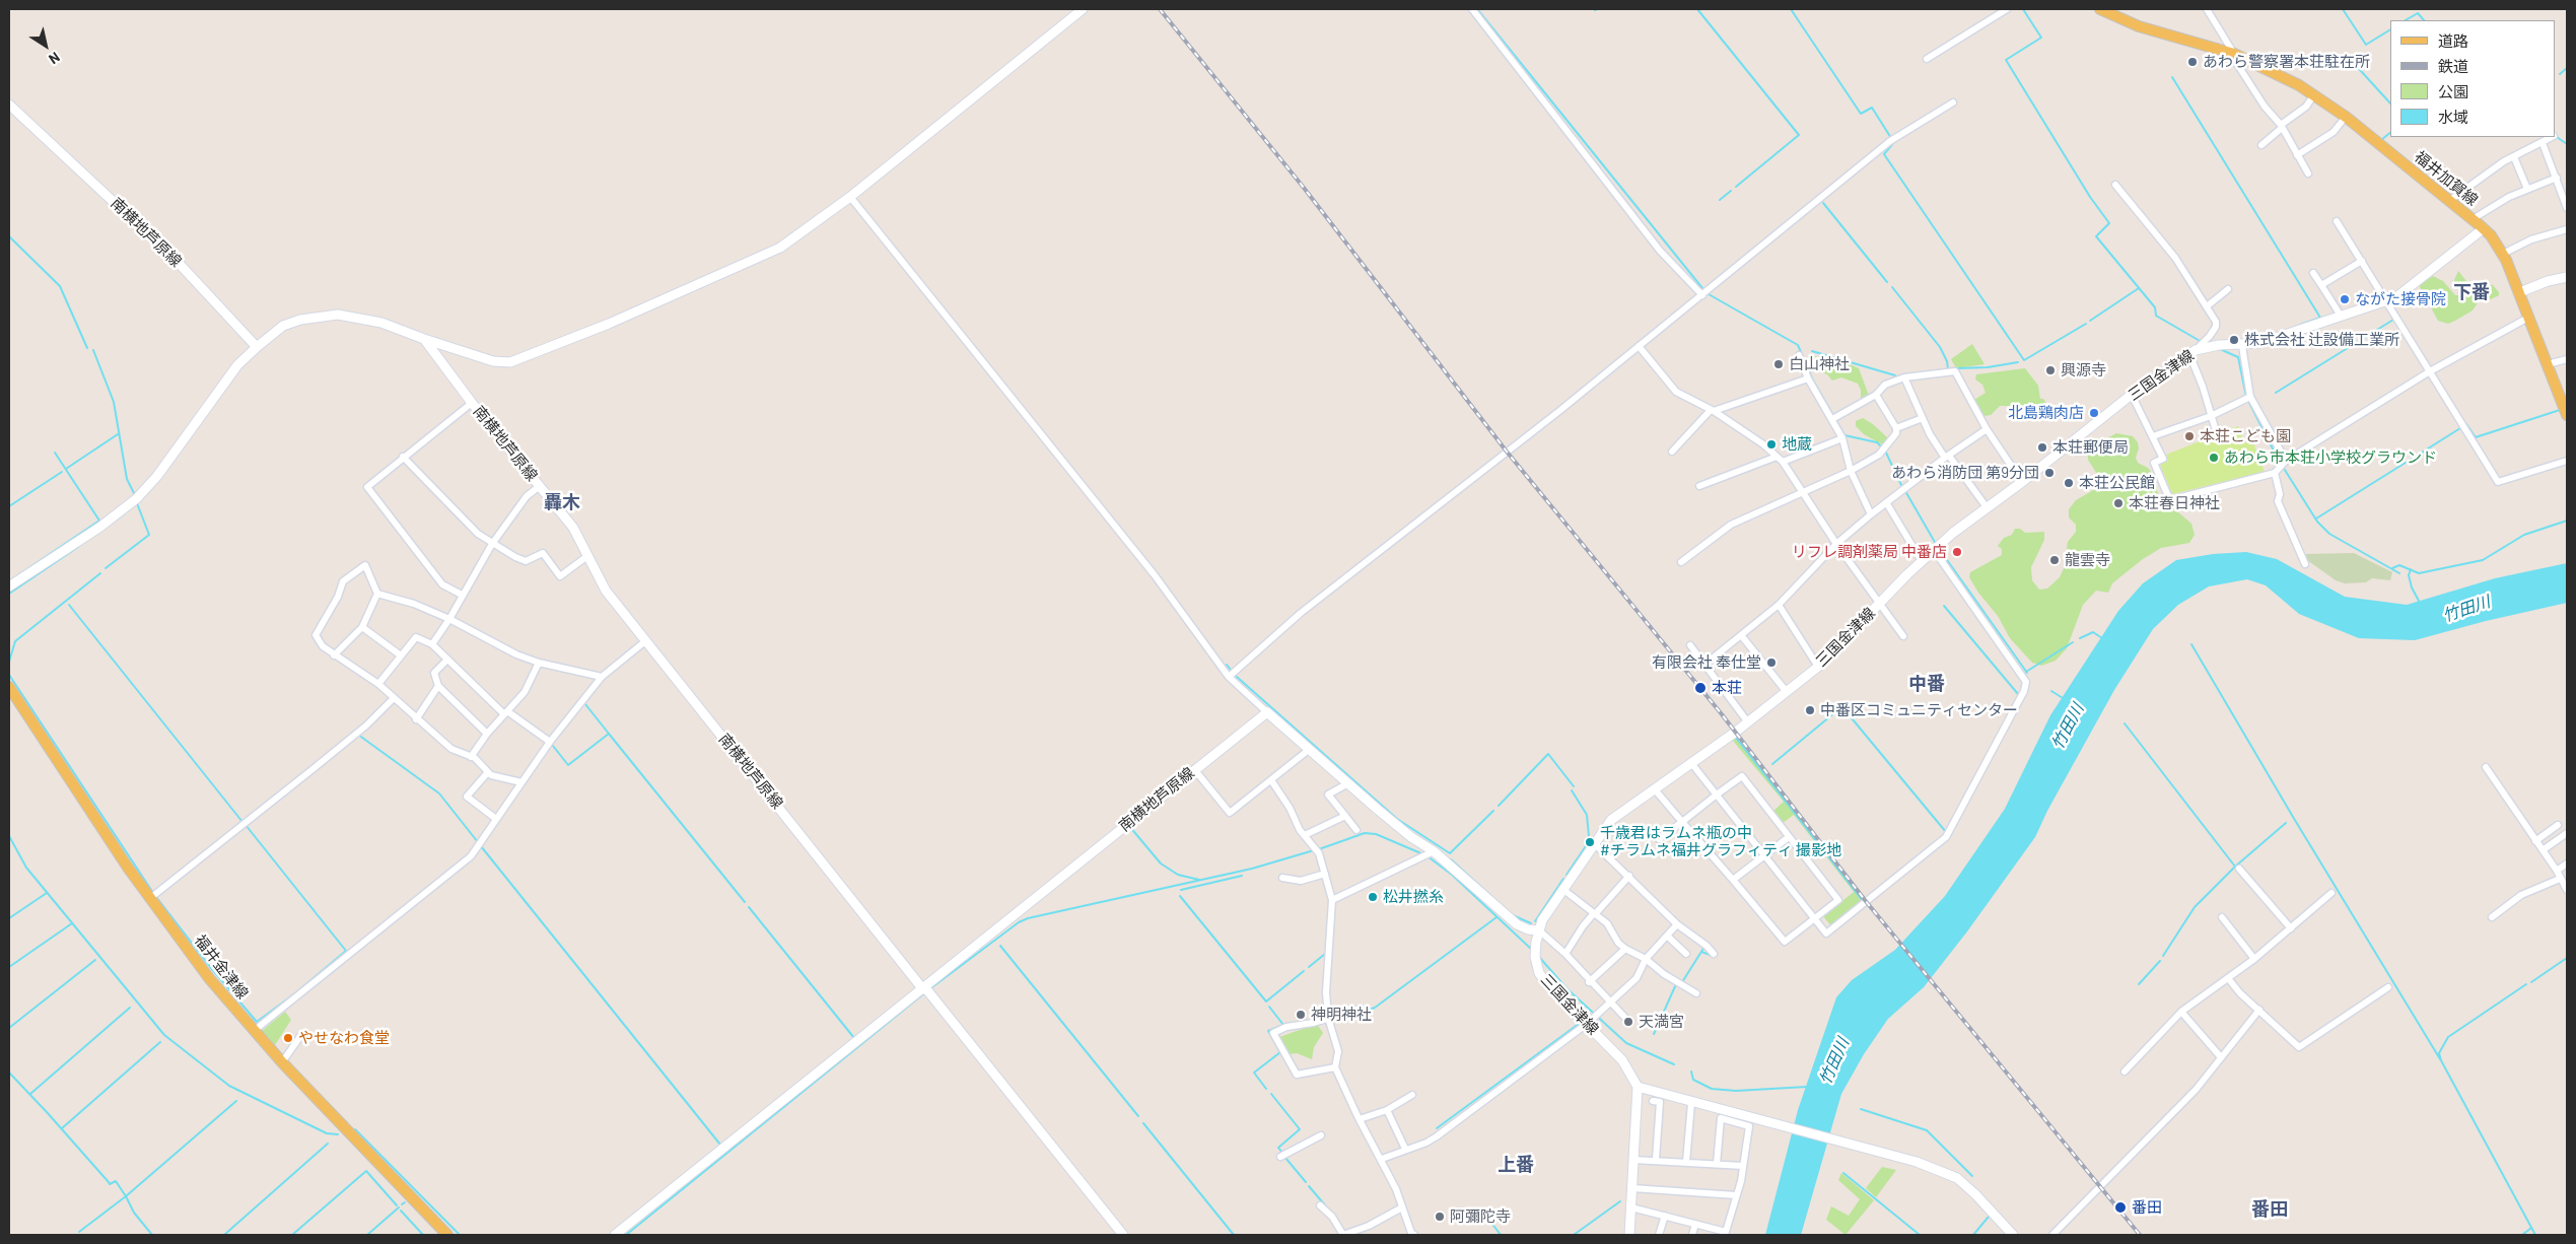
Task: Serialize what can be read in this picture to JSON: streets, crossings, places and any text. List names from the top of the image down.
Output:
{
  "streets": {
    "main road": [
      "福井加賀線",
      "南横地芦原線",
      "三国金津線",
      "福井金津線"
    ]
  },
  "crossings": [
    ["福井加賀線", "三国金津線"]
  ],
  "districts": [
    "下番",
    "轟木",
    "中番",
    "上番",
    "番田"
  ],
  "water": ["竹田川"],
  "places": [
    "あわら警察署本荘駐在所",
    "ながた接骨院",
    "株式会社 辻設備工業所",
    "白山神社",
    "興源寺",
    "北島鶏肉店",
    "本荘こども園",
    "地蔵",
    "本荘郵便局",
    "あわら市本荘小学校グラウンド",
    "あわら消防団 第9分団",
    "本荘公民館",
    "本荘春日神社",
    "リフレ調剤薬局 中番店",
    "龍雲寺",
    "有限会社 奉仕堂",
    "本荘",
    "中番区コミュニティセンター",
    "千歳君はラムネ瓶の中 #チラムネ福井グラフィティ 撮影地",
    "松井撚糸",
    "神明神社",
    "天満宮",
    "やせなわ食堂",
    "番田",
    "阿彌陀寺"
  ],
  "legend": [
    "道路",
    "鉄道",
    "公園",
    "水域"
  ],
  "north": "bottom right"
}
